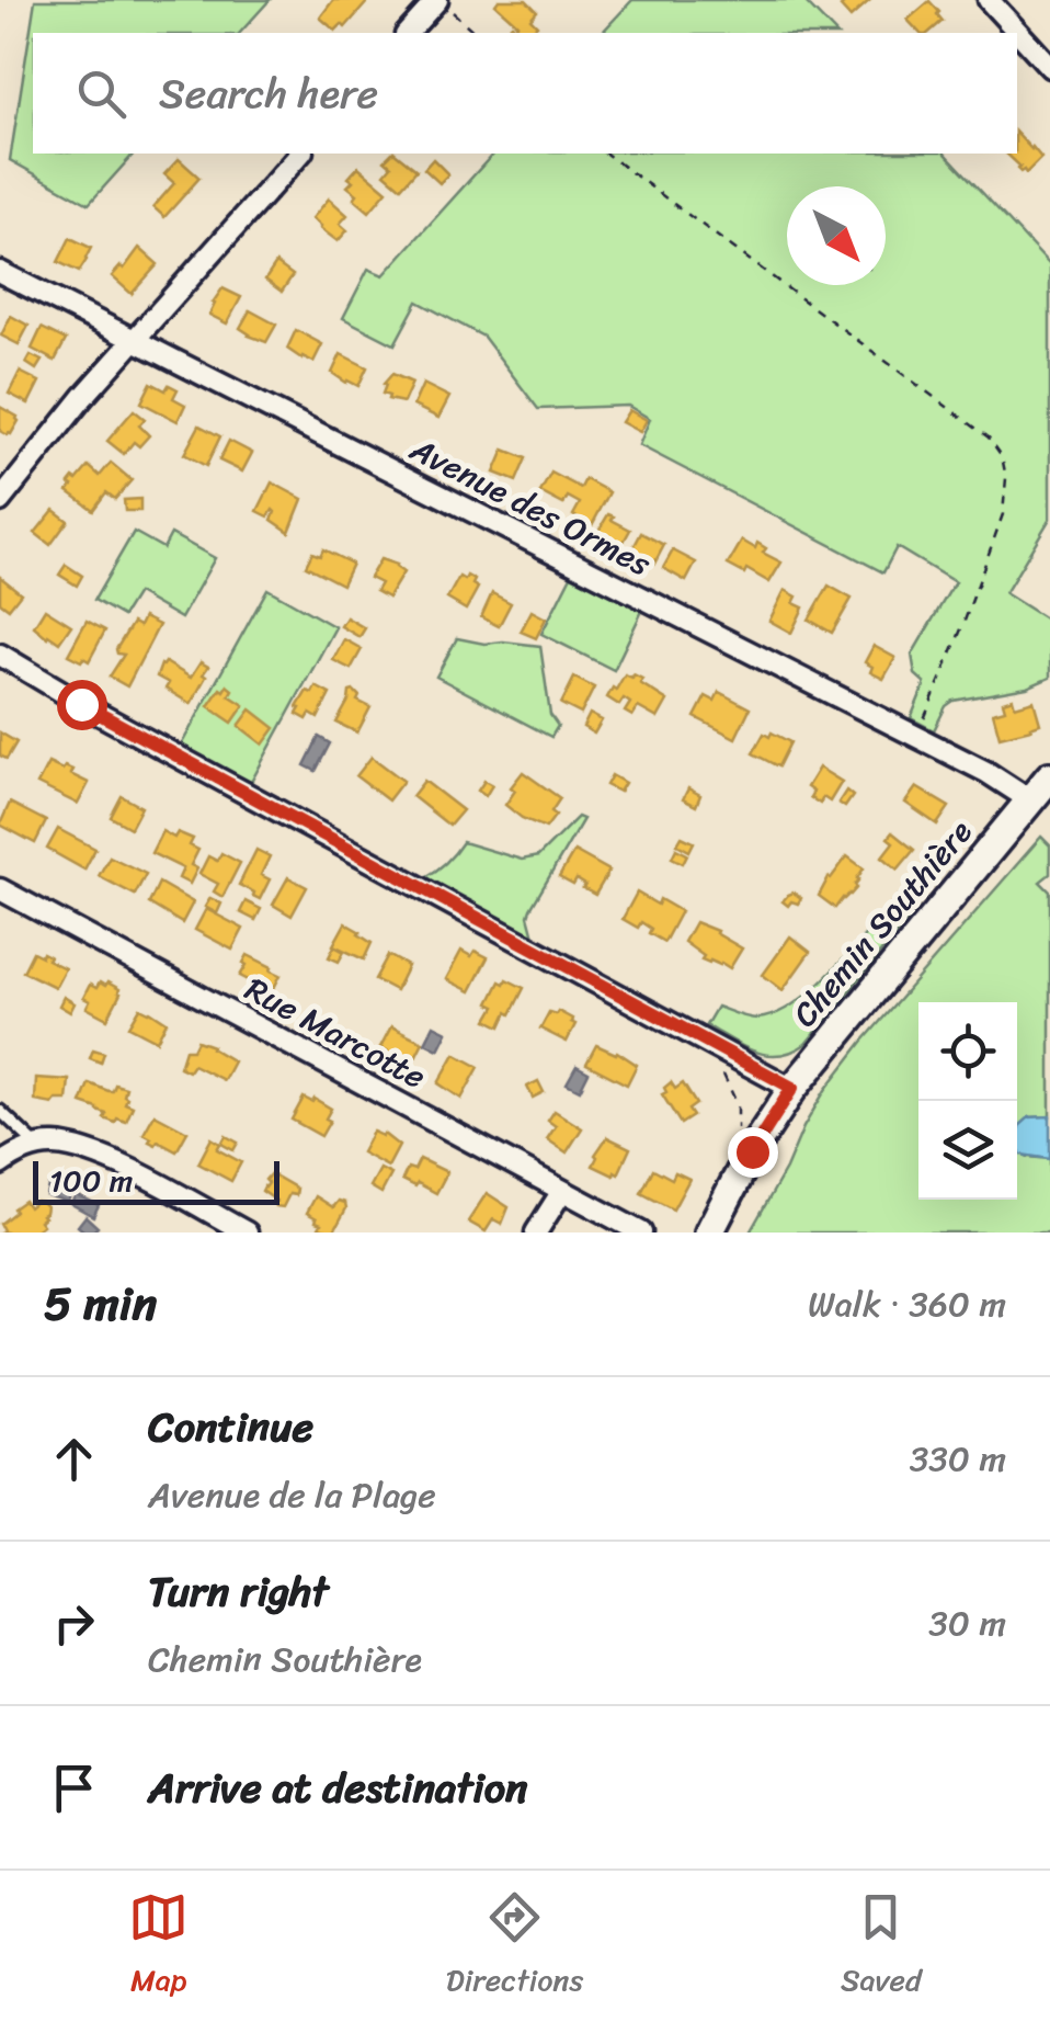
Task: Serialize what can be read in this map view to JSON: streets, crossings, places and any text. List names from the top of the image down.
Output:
{
  "streets": {
    "street": ["Avenue des Ormes", "Chemin Southière", "Rue Marcotte"]
  },
  "crossings": [
    ["Avenue des Ormes", "Chemin Southière"]
  ],
  "scale_bar": "100 m",
  "north": "bottom right",
  "page": {
    "search": "Search here",
    "scale": "100 m",
    "heading": ["5 min", "Walk · 360 m"],
    "list": [
      ["Continue", "Avenue de la Plage", "330 m"],
      ["Turn right", "Chemin Southière", "30 m"],
      "Arrive at destination"
    ],
    "nav": ["Map", "Directions", "Saved"]
  }
}
